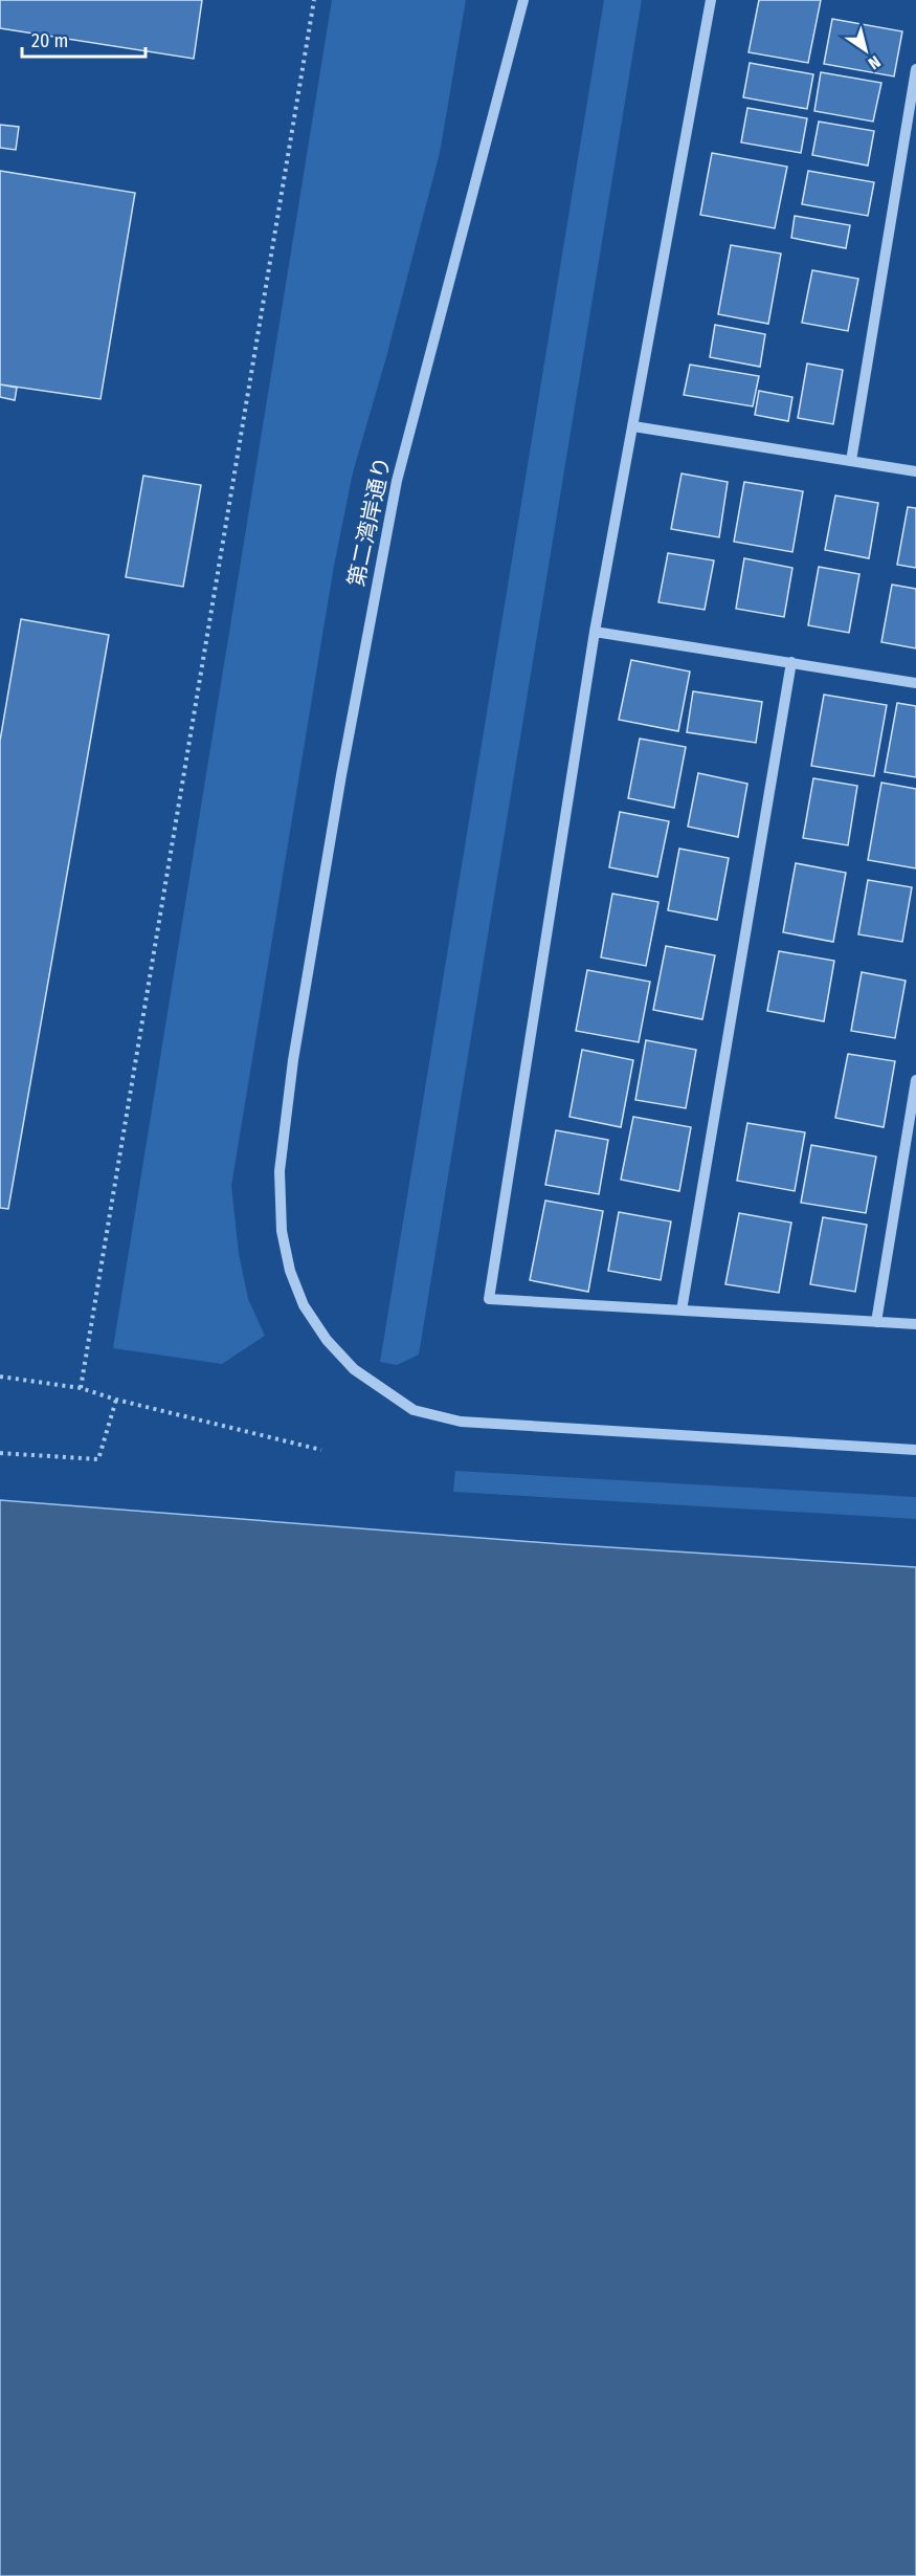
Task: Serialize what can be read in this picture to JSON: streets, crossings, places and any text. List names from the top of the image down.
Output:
{
  "streets": {
    "street": ["第二湾岸通り"]
  },
  "scale_bar": "20 m",
  "north": "bottom right"
}
